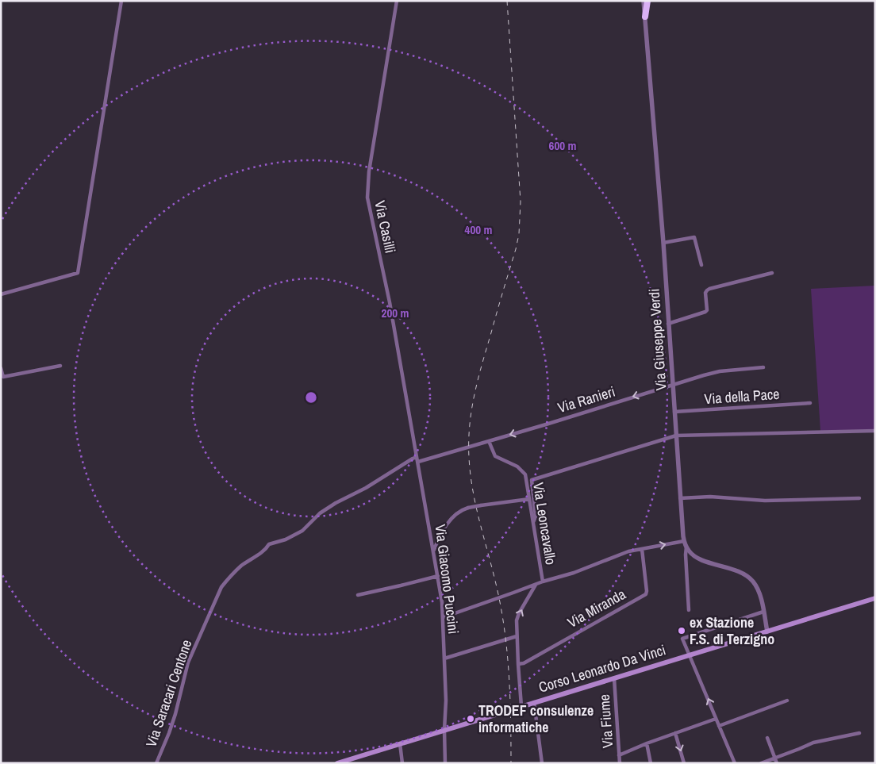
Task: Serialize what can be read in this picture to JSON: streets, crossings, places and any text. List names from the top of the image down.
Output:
{
  "streets": {
    "main road": ["Corso Leonardo Da Vinci"],
    "street": [
      "Via Casilli",
      "Via Giuseppe Verdi",
      "Via della Pace",
      "Via Ranieri",
      "Via Leoncavallo",
      "Via Giacomo Puccini",
      "Via Miranda",
      "Via Saracari Centone",
      "Via Fiume"
    ]
  },
  "crossings": [
    ["Via Casilli", "Via Giacomo Puccini"],
    ["Via Casilli", "Via Saracari Centone"],
    ["Via Giuseppe Verdi", "Via della Pace"],
    ["Via Giuseppe Verdi", "Via Ranieri"],
    ["Via Giuseppe Verdi", "Corso Leonardo Da Vinci"],
    ["Via Ranieri", "Via Leoncavallo"],
    ["Via Ranieri", "Via Giacomo Puccini"],
    ["Via Giacomo Puccini", "Corso Leonardo Da Vinci"],
    ["Via Giacomo Puccini", "Via Saracari Centone"],
    ["Corso Leonardo Da Vinci", "Via Fiume"]
  ],
  "one_way": ["Via Ranieri"],
  "places": ["ex Stazione F.S. di Terzigno", "TRODEF consulenze informatiche"],
  "rings": ["600 m", "400 m", "200 m"]
}
